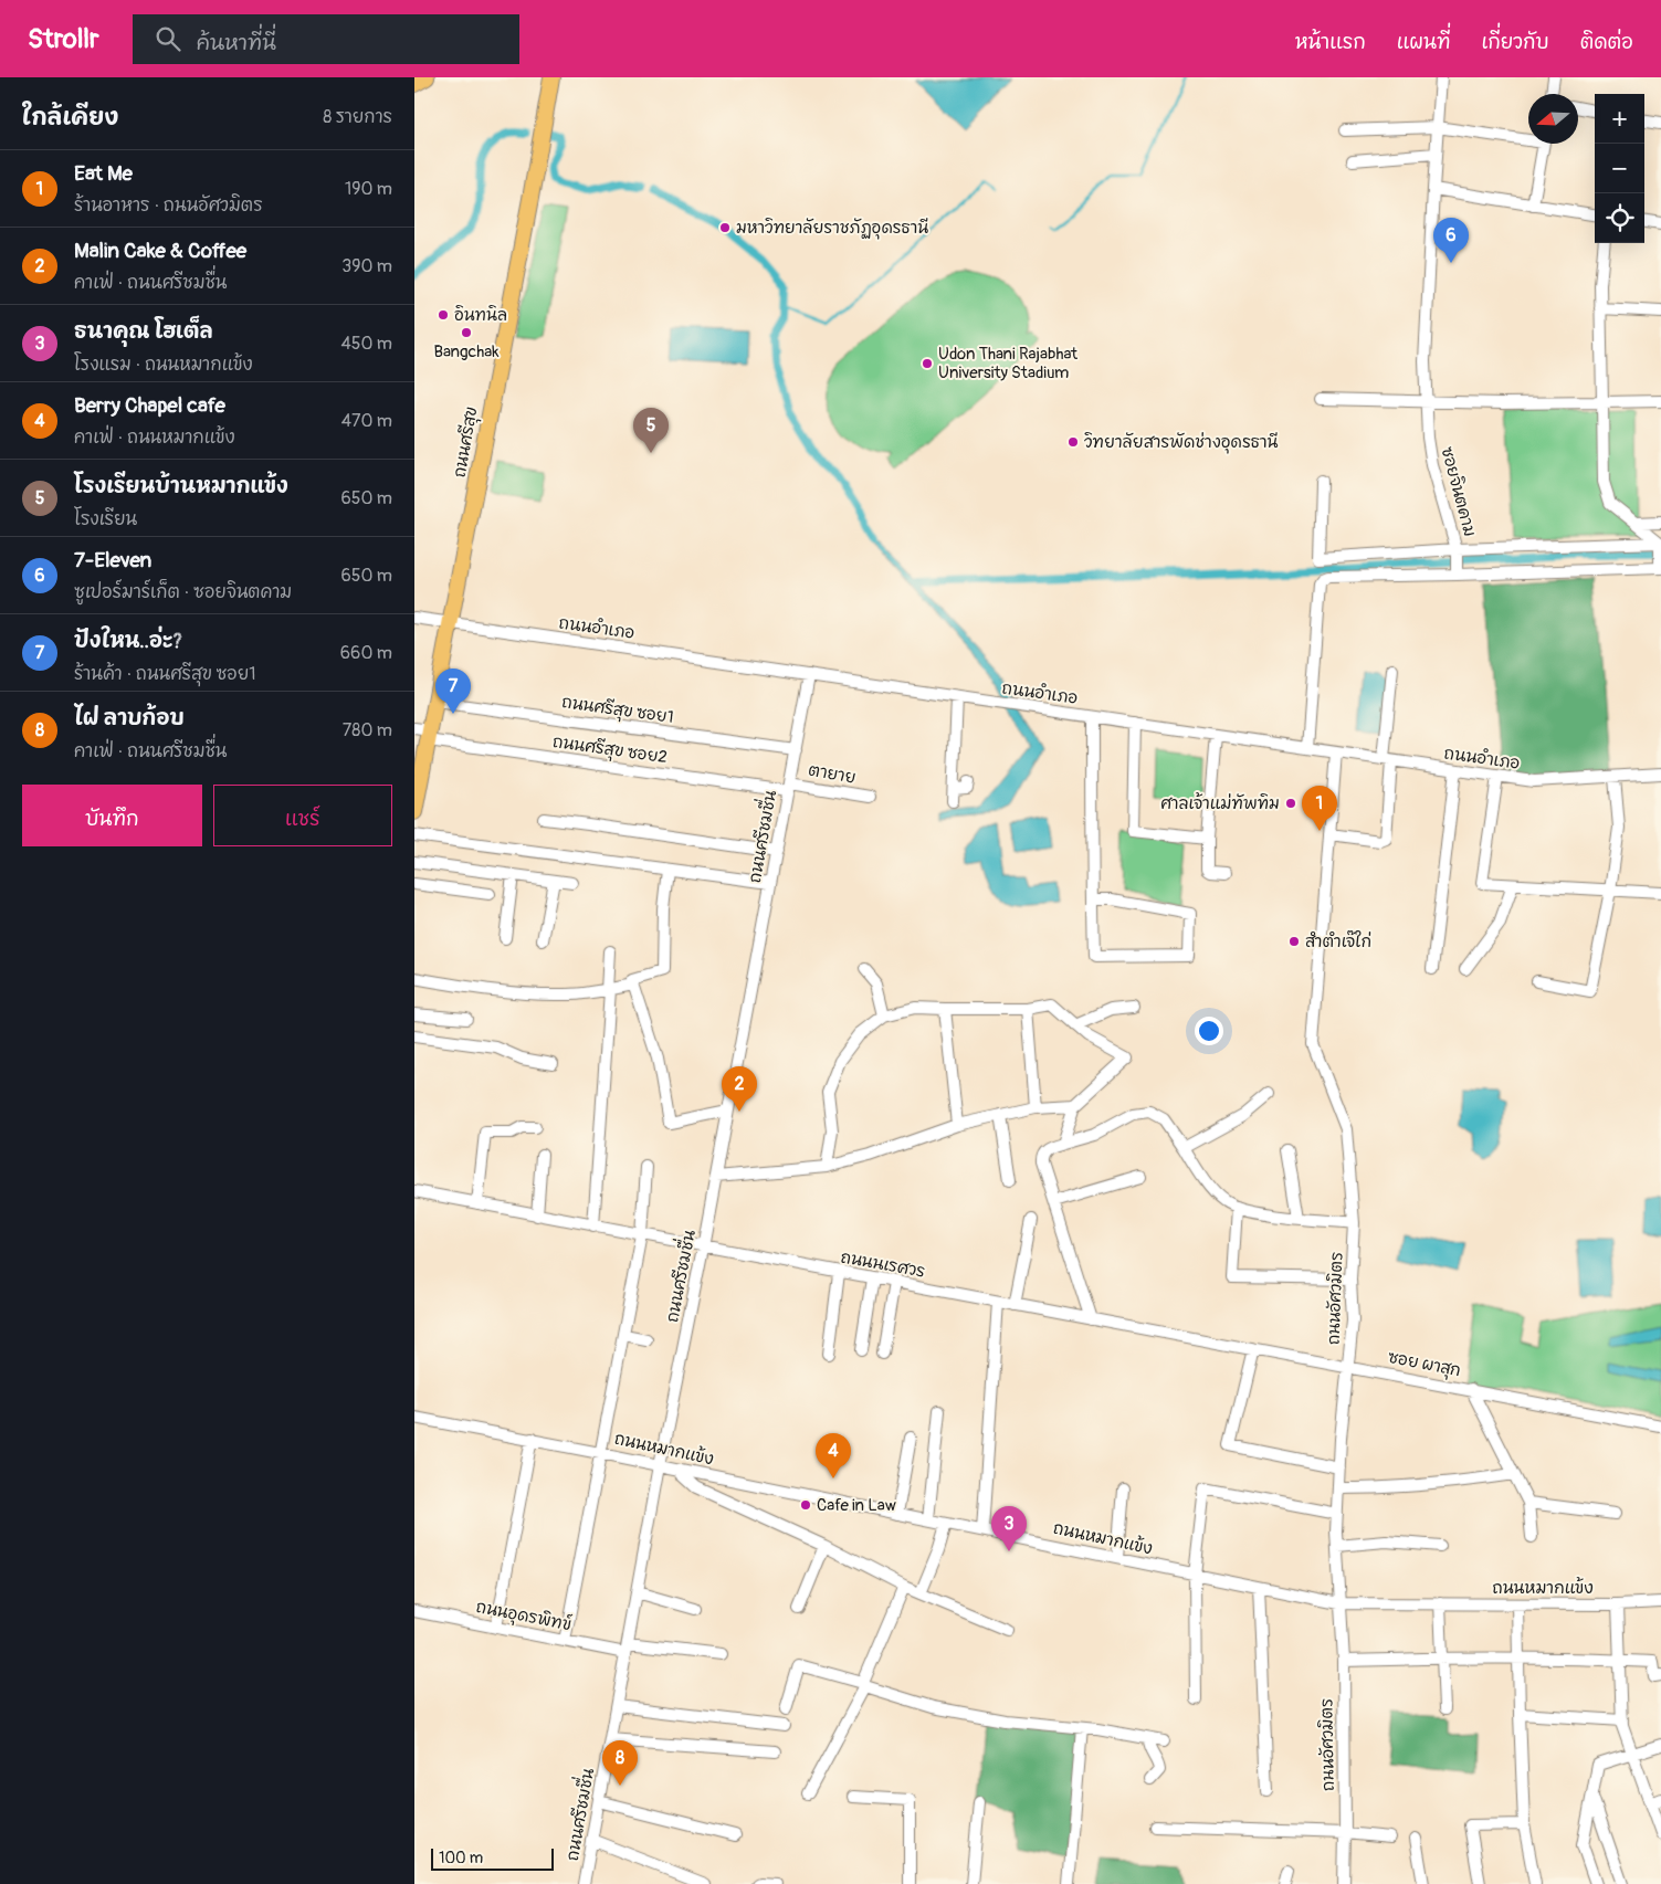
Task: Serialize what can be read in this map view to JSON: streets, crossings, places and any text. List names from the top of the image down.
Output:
{
  "streets": {
    "main road": ["ถนนศรีสุข"],
    "street": [
      "ซอยจินตคาม",
      "ถนนอำเภอ",
      "ถนนศรีสุข ซอย1",
      "ถนนศรีสุข ซอย2",
      "ตายาย",
      "ถนนศรีชมชื่น",
      "ถนนนเรศวร",
      "ถนนอัศวมิตร",
      "ซอย ผาสุก",
      "ถนนหมากแข้ง",
      "ถนนอุดรพิทข์"
    ]
  },
  "crossings": [
    ["ถนนศรีสุข", "ถนนอำเภอ"],
    ["ถนนศรีสุข", "ถนนศรีสุข ซอย1"],
    ["ถนนศรีสุข", "ถนนศรีสุข ซอย2"],
    ["ถนนอำเภอ", "ถนนศรีชมชื่น"],
    ["ถนนอำเภอ", "ถนนอัศวมิตร"],
    ["ถนนศรีสุข ซอย1", "ถนนศรีชมชื่น"],
    ["ถนนศรีสุข ซอย2", "ตายาย"],
    ["ถนนศรีสุข ซอย2", "ถนนศรีชมชื่น"],
    ["ตายาย", "ถนนศรีชมชื่น"],
    ["ถนนศรีชมชื่น", "ถนนนเรศวร"],
    ["ถนนศรีชมชื่น", "ถนนหมากแข้ง"],
    ["ถนนศรีชมชื่น", "ถนนอุดรพิทข์"],
    ["ถนนนเรศวร", "ถนนอัศวมิตร"],
    ["ถนนนเรศวร", "ซอย ผาสุก"],
    ["ถนนอัศวมิตร", "ซอย ผาสุก"],
    ["ถนนอัศวมิตร", "ถนนหมากแข้ง"]
  ],
  "places": [
    "มหาวิทยาลัยราชภัฏอุดรธานี",
    "อินทนิล",
    "Bangchak",
    "Udon Thani Rajabhat University Stadium",
    "วิทยาลัยสารพัดช่างอุดรธานี",
    "ศาลเจ้าแม่ทัพทิม",
    "สำตำเจ๊ใก่",
    "Cafe in Law"
  ],
  "scale_bar": "100 m",
  "north": "left",
  "page": {
    "header": "Strollr",
    "search": "ค้นหาที่นี่",
    "nav": [
      "หน้าแรก",
      "แผนที่",
      "เกี่ยวกับ",
      "ติดต่อ"
    ],
    "heading": ["ใกล้เคียง", "8 รายการ"],
    "map_buttons": ["+", "−"],
    "list": [
      {
        "mark": "1",
        "name": "Eat Me",
        "note": "ร้านอาหาร · ถนนอัศวมิตร",
        "value": "190 m"
      },
      {
        "mark": "2",
        "name": "Malin Cake & Coffee",
        "note": "คาเฟ่ · ถนนศรีชมชื่น",
        "value": "390 m"
      },
      {
        "mark": "3",
        "name": "ธนาคุณ โฮเต็ล",
        "note": "โรงแรม · ถนนหมากแข้ง",
        "value": "450 m"
      },
      {
        "mark": "4",
        "name": "Berry Chapel cafe",
        "note": "คาเฟ่ · ถนนหมากแข้ง",
        "value": "470 m"
      },
      {
        "mark": "5",
        "name": "โรงเรียนบ้านหมากแข้ง",
        "note": "โรงเรียน",
        "value": "650 m"
      },
      {
        "mark": "6",
        "name": "7-Eleven",
        "note": "ซูเปอร์มาร์เก็ต · ซอยจินตคาม",
        "value": "650 m"
      },
      {
        "mark": "7",
        "name": "ปังใหน..อ่ะ?",
        "note": "ร้านค้า · ถนนศรีสุข ซอย1",
        "value": "660 m"
      },
      {
        "mark": "8",
        "name": "ไฝ ลาบก้อบ",
        "note": "คาเฟ่ · ถนนศรีชมชื่น",
        "value": "780 m"
      }
    ],
    "pins": [
      "6",
      "5",
      "7",
      "1",
      "2",
      "4",
      "3",
      "8"
    ],
    "buttons": ["บันทึก", "แชร์"],
    "scale": "100 m"
  }
}
